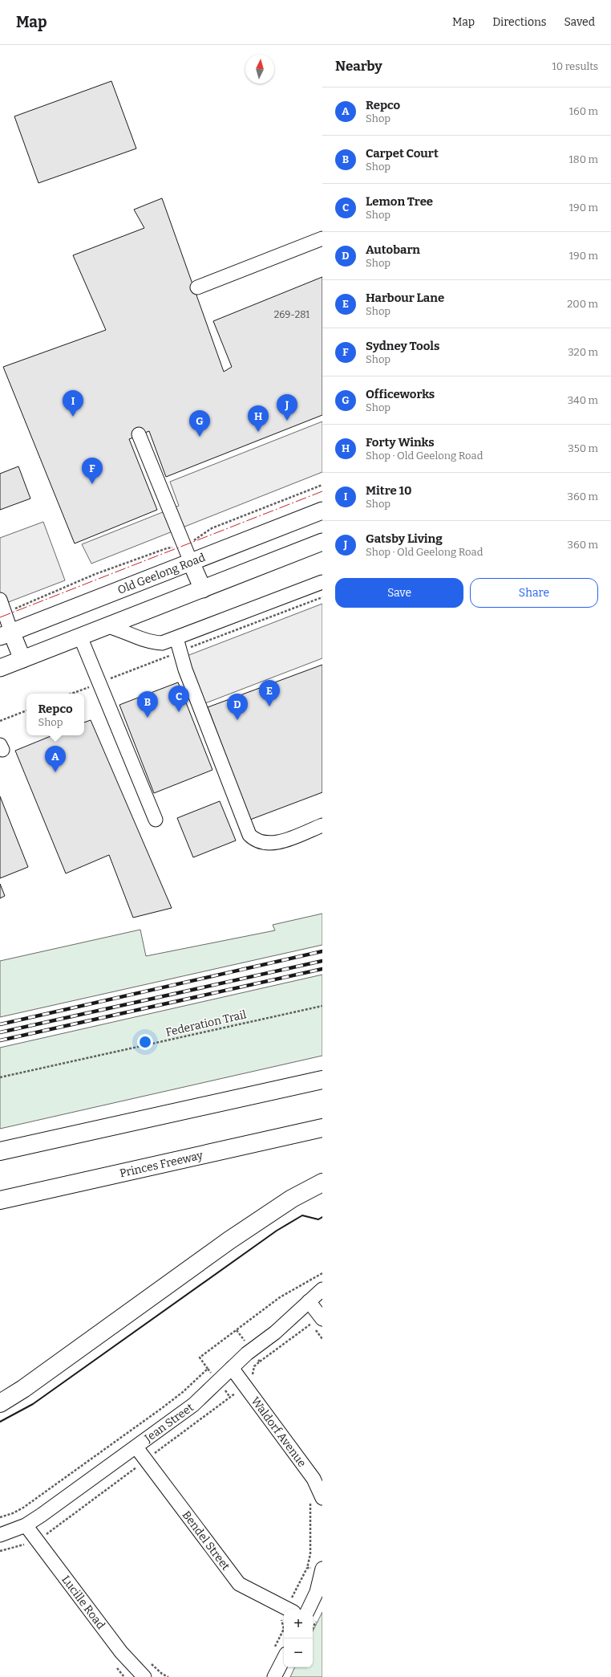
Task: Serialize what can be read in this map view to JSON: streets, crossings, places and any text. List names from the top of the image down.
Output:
{
  "streets": {
    "highway": ["Princes Freeway"],
    "main road": ["Old Geelong Road"],
    "street": [
      "Jean Street",
      "Waldorf Avenue",
      "Bendel Street",
      "Lucille Road"
    ],
    "path": ["Federation Trail"]
  },
  "crossings": [
    ["Jean Street", "Waldorf Avenue"],
    ["Jean Street", "Bendel Street"],
    ["Jean Street", "Lucille Road"]
  ],
  "house_numbers": ["269-281"],
  "north": "top",
  "page": {
    "header": "Map",
    "nav": ["Map", "Directions", "Saved"],
    "heading": ["Nearby", "10 results"],
    "list": [
      {
        "mark": "A",
        "name": "Repco",
        "note": "Shop",
        "value": "160 m"
      },
      {
        "mark": "B",
        "name": "Carpet Court",
        "note": "Shop",
        "value": "180 m"
      },
      {
        "mark": "C",
        "name": "Lemon Tree",
        "note": "Shop",
        "value": "190 m"
      },
      {
        "mark": "D",
        "name": "Autobarn",
        "note": "Shop",
        "value": "190 m"
      },
      {
        "mark": "E",
        "name": "Harbour Lane",
        "note": "Shop",
        "value": "200 m"
      },
      {
        "mark": "F",
        "name": "Sydney Tools",
        "note": "Shop",
        "value": "320 m"
      },
      {
        "mark": "G",
        "name": "Officeworks",
        "note": "Shop",
        "value": "340 m"
      },
      {
        "mark": "H",
        "name": "Forty Winks",
        "note": "Shop · Old Geelong Road",
        "value": "350 m"
      },
      {
        "mark": "I",
        "name": "Mitre 10",
        "note": "Shop",
        "value": "360 m"
      },
      {
        "mark": "J",
        "name": "Gatsby Living",
        "note": "Shop · Old Geelong Road",
        "value": "360 m"
      }
    ],
    "pins": [
      "I",
      "J",
      "H",
      "G",
      "F",
      "E",
      "C",
      "B",
      "D",
      "A"
    ],
    "buttons": ["Save", "Share"],
    "popup": ["Repco", "Shop"],
    "map_buttons": ["+", "−"]
  }
}
